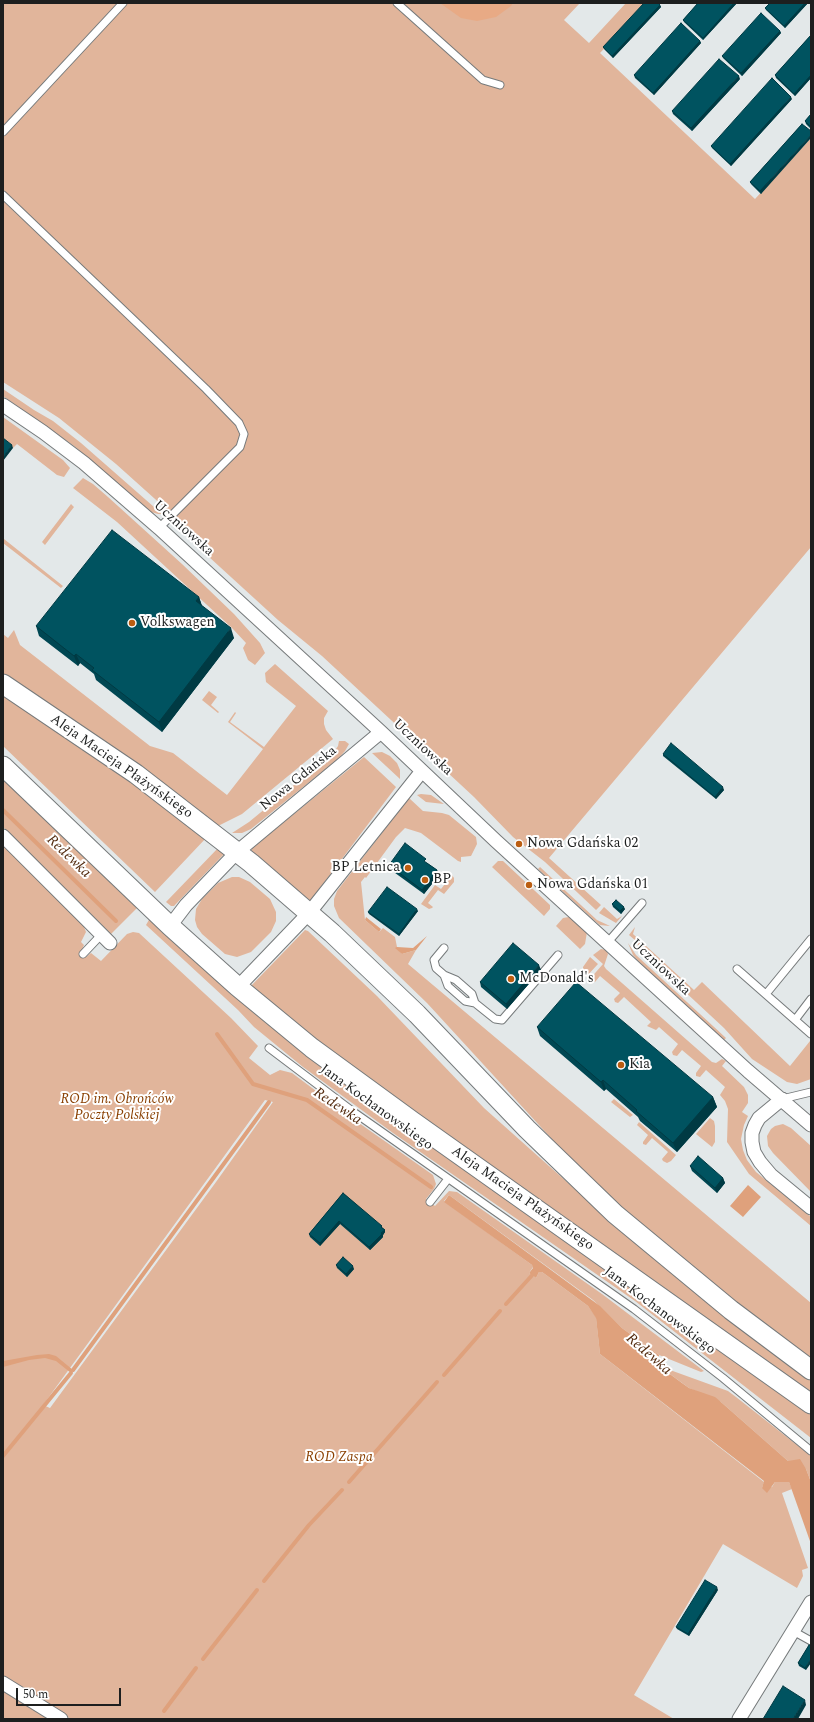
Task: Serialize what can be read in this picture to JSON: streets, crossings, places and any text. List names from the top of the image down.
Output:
{
  "streets": {
    "main road": ["Aleja Macieja Płażyńskiego"],
    "street": ["Uczniowska", "Nowa Gdańska"],
    "lane": ["Jana Kochanowskiego"]
  },
  "crossings": [
    ["Uczniowska", "Nowa Gdańska"],
    ["Aleja Macieja Płażyńskiego", "Nowa Gdańska"]
  ],
  "water": ["Redewka"],
  "parks": ["ROD im. Obrońców Poczty Polskiej", "ROD Zaspa"],
  "places": [
    "Volkswagen",
    "Nowa Gdańska 02",
    "BP Letnica",
    "BP",
    "Nowa Gdańska 01",
    "McDonald's",
    "Kia"
  ],
  "scale_bar": "50 m"
}
